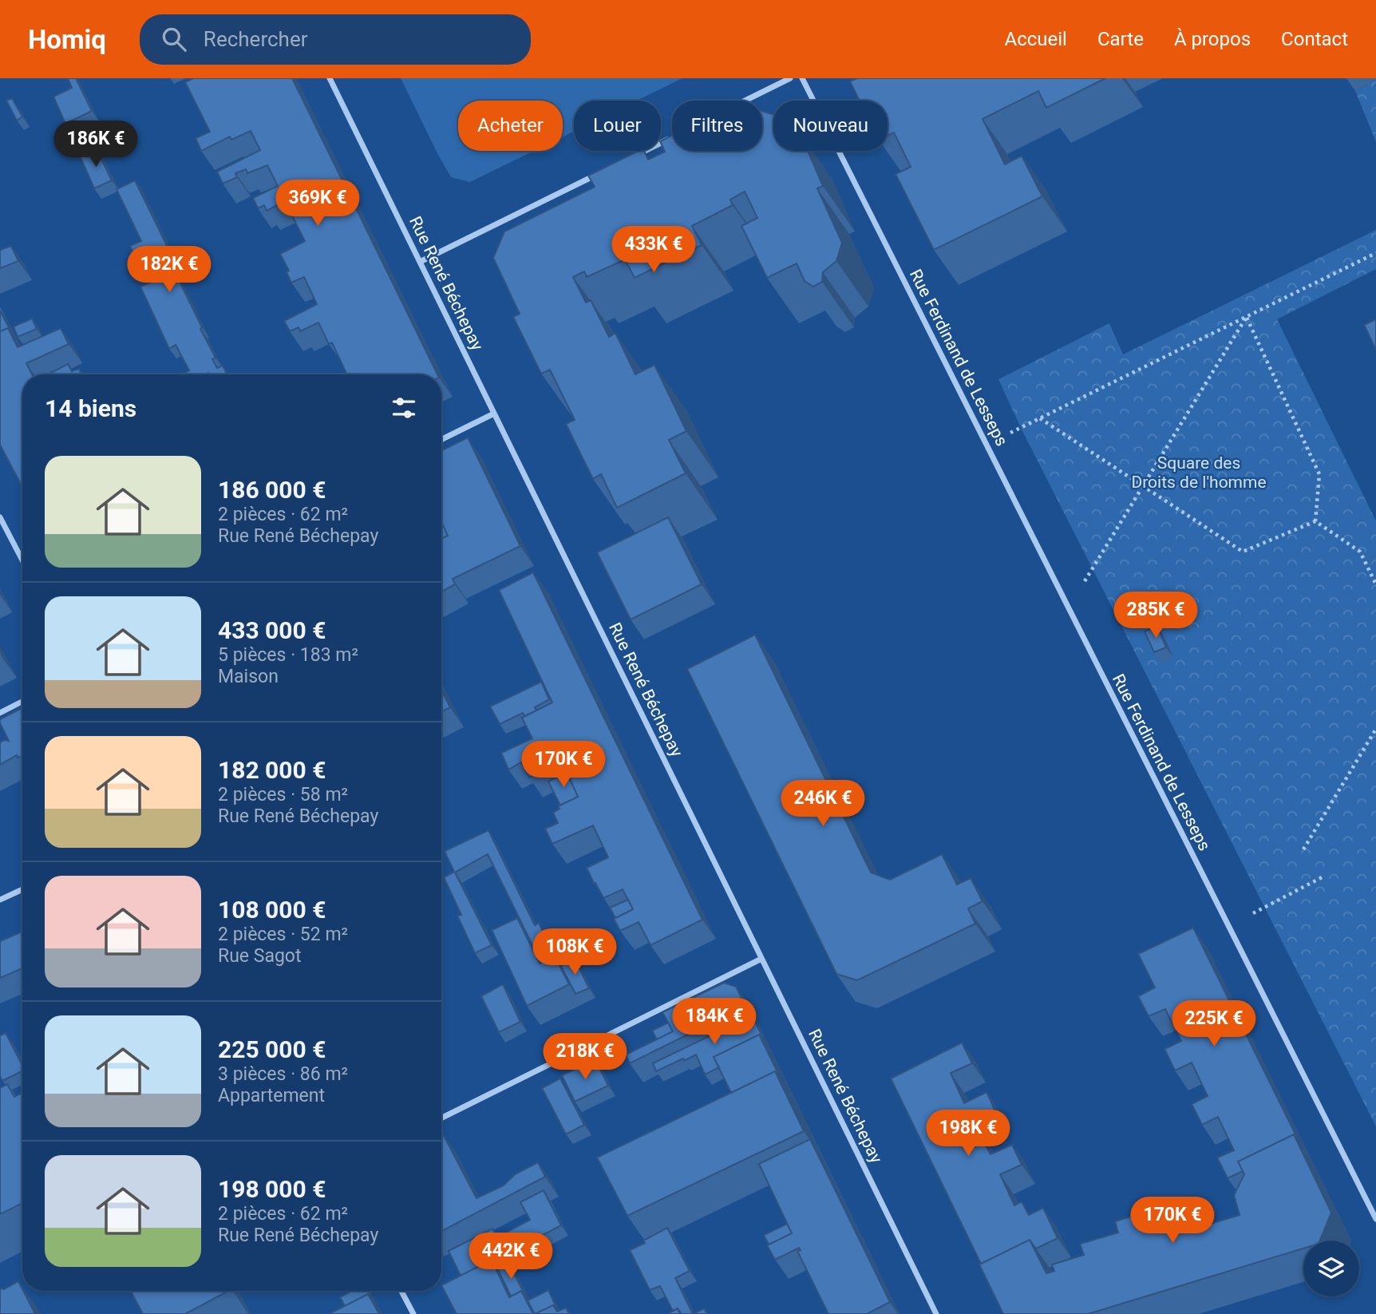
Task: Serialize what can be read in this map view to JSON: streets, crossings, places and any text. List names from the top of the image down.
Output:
{
  "streets": {
    "street": ["Rue René Béchepay", "Rue Ferdinand de Lesseps"]
  },
  "parks": ["Square des Droits de l'homme"],
  "page": {
    "header": "Homiq",
    "search": "Rechercher",
    "nav": [
      "Accueil",
      "Carte",
      "À propos",
      "Contact"
    ],
    "chip": [
      "Acheter",
      "Louer",
      "Filtres",
      "Nouveau"
    ],
    "price": [
      "186K €",
      "369K €",
      "433K €",
      "182K €",
      "285K €",
      "170K €",
      "246K €",
      "108K €",
      "184K €",
      "225K €",
      "218K €",
      "198K €",
      "170K €",
      "442K €"
    ],
    "heading": "14 biens",
    "list": [
      {
        "name": "186 000 €",
        "note": "2 pièces · 62 m² · Rue René Béchepay"
      },
      {
        "name": "433 000 €",
        "note": "5 pièces · 183 m² · Maison"
      },
      {
        "name": "182 000 €",
        "note": "2 pièces · 58 m² · Rue René Béchepay"
      },
      {
        "name": "108 000 €",
        "note": "2 pièces · 52 m² · Rue Sagot"
      },
      {
        "name": "225 000 €",
        "note": "3 pièces · 86 m² · Appartement"
      },
      {
        "name": "198 000 €",
        "note": "2 pièces · 62 m² · Rue René Béchepay"
      }
    ]
  }
}
